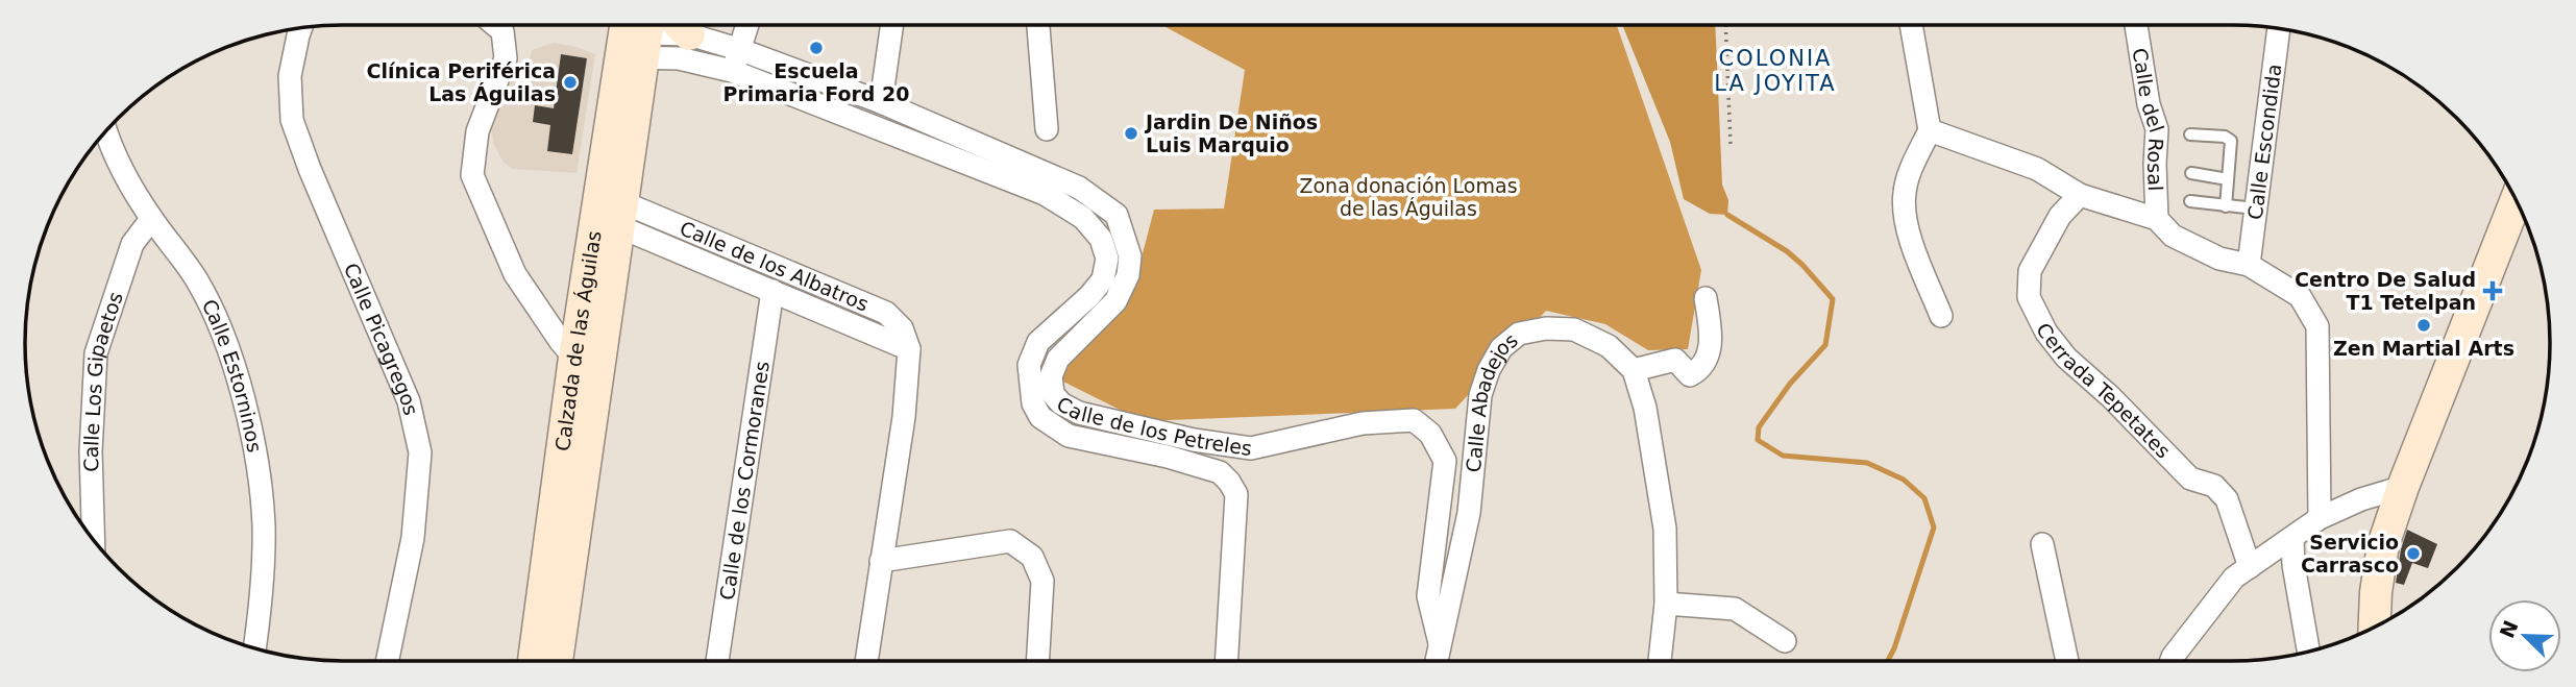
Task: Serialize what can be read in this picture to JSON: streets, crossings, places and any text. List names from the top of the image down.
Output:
{
  "streets": {
    "main road": ["Calzada de las Águilas"],
    "street": [
      "Calle del Rosal",
      "Calle Escondida",
      "Calle de los Albatros",
      "Calle Picagregos",
      "Calle Estorninos",
      "Calle Los Gipaetos",
      "Cerrada Tepetates",
      "Calle Abadejos",
      "Calle de los Petreles",
      "Calle de los Cormoranes"
    ]
  },
  "crossings": [
    ["Calle de los Albatros", "Calzada de las Águilas"],
    ["Calle de los Albatros", "Calle de los Cormoranes"],
    ["Calzada de las Águilas", "Calle de los Petreles"],
    ["Calle Estorninos", "Calle Los Gipaetos"],
    ["Calle Abadejos", "Calle de los Petreles"]
  ],
  "districts": ["COLONIA LA JOYITA"],
  "parks": ["Zona donación Lomas de las Águilas"],
  "places": {
    "other": [
      "Escuela Primaria Ford 20",
      "Clínica Periférica Las Águilas",
      "Jardin De Niños Luis Marquio",
      "Zen Martial Arts",
      "Servicio Carrasco"
    ],
    "health": ["Centro De Salud T1 Tetelpan"]
  },
  "north": "top left"
}
